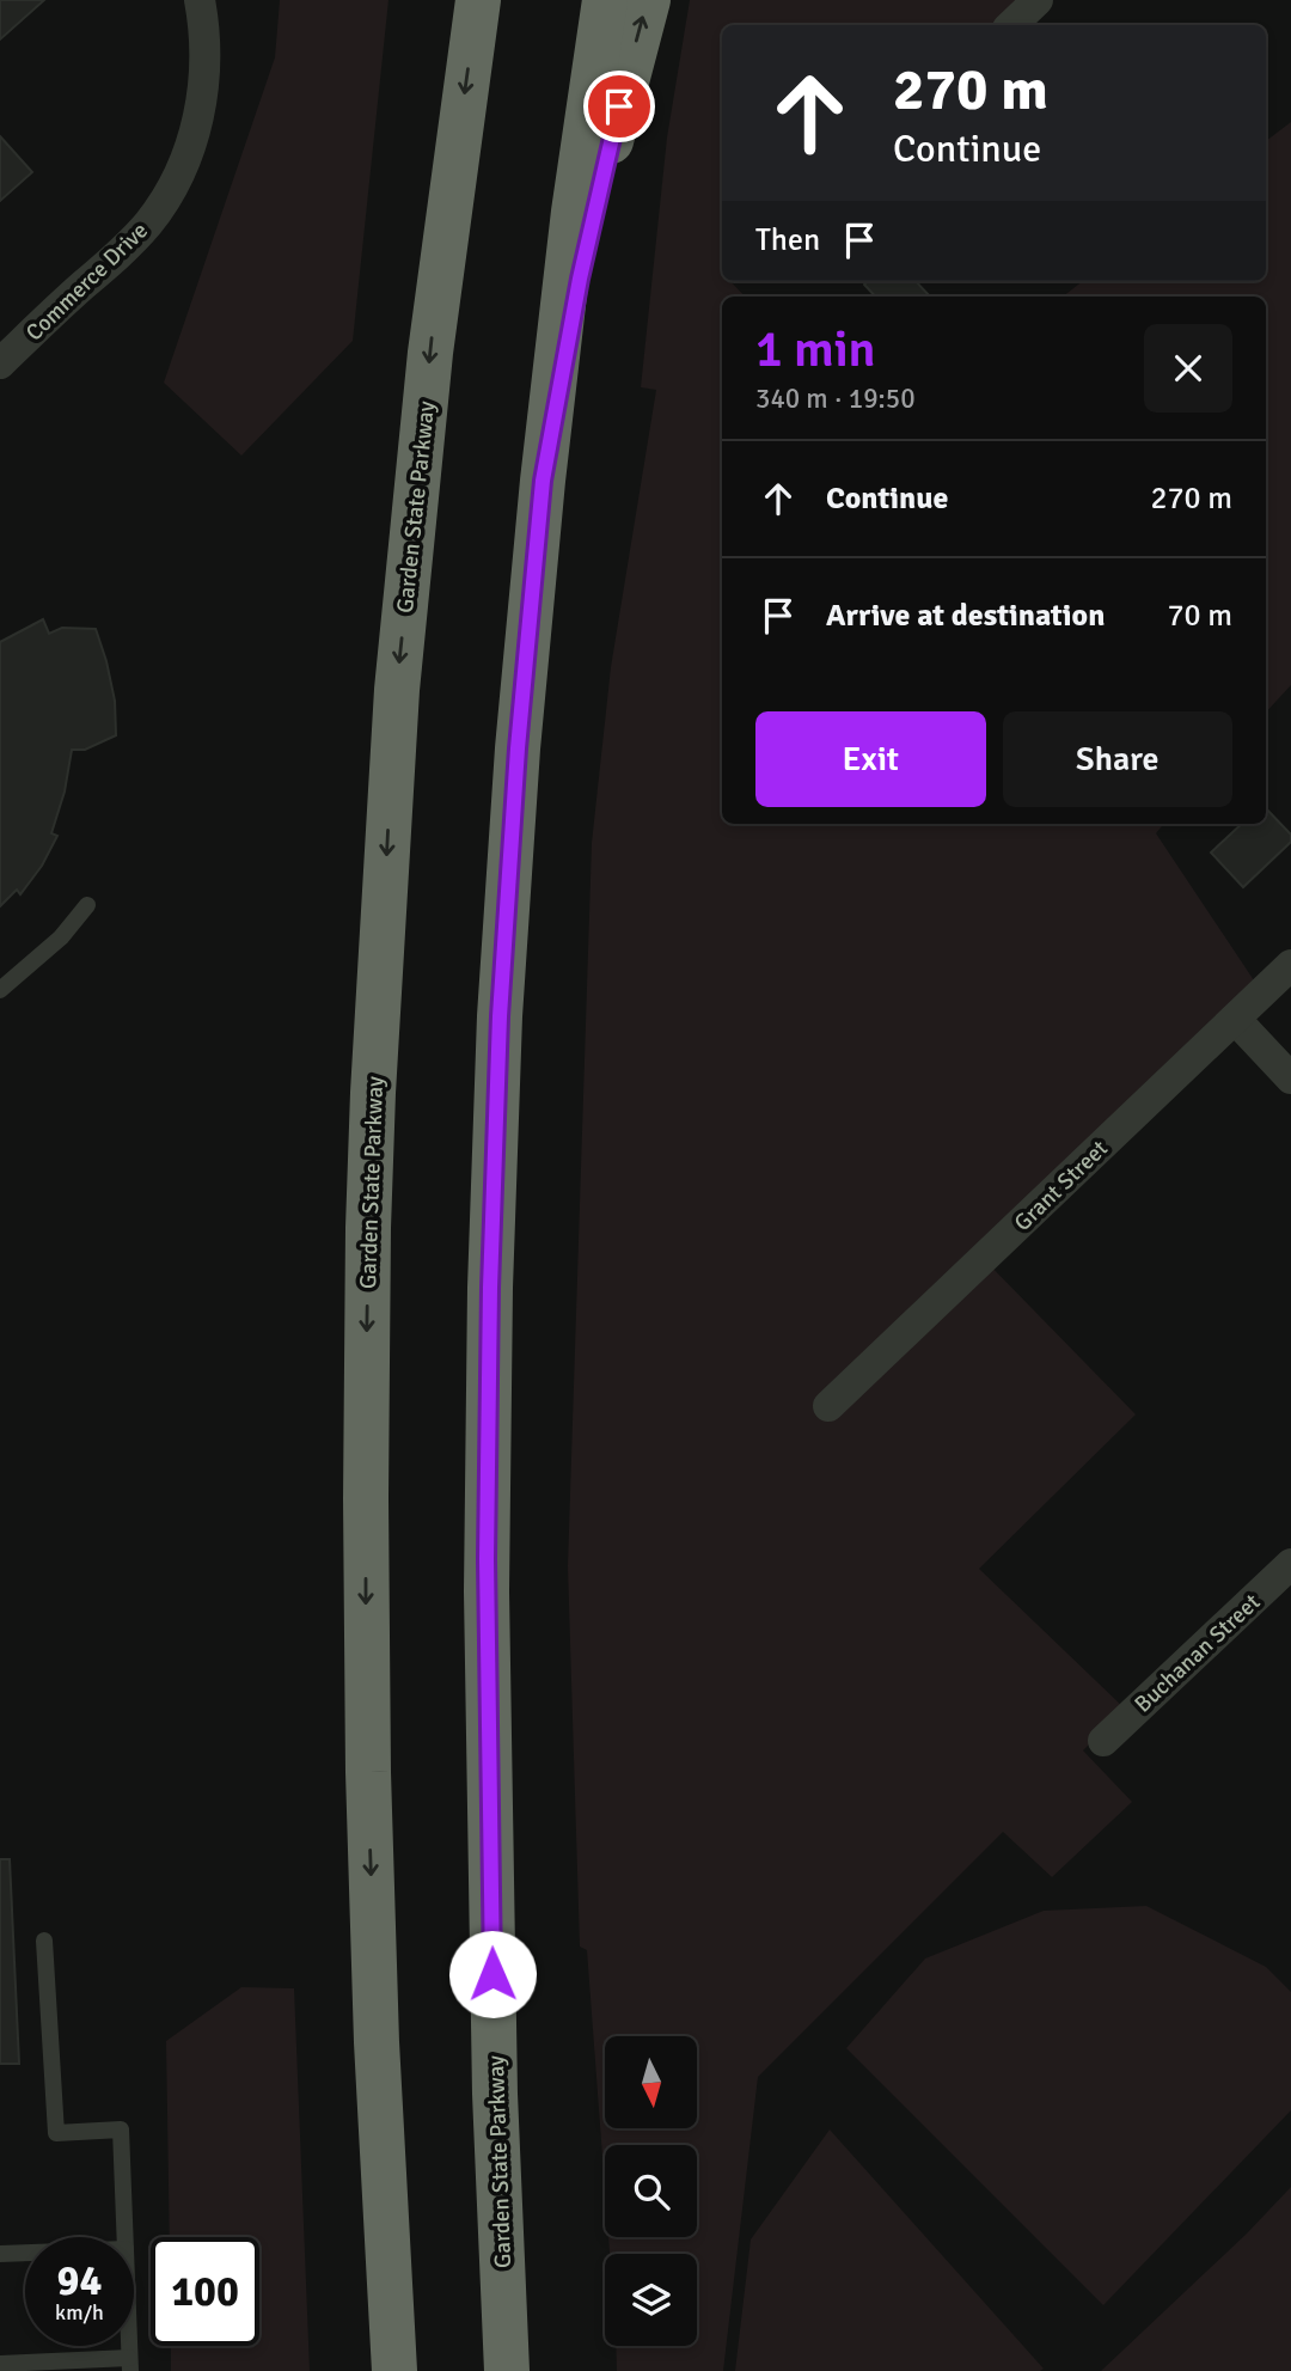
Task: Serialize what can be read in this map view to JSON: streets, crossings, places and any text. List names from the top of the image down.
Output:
{
  "streets": {
    "highway": ["Garden State Parkway"],
    "street": ["Commerce Drive", "Grant Street", "Buchanan Street"]
  },
  "north": "bottom",
  "page": {
    "turn": ["270 m", "Continue"],
    "then": "Then",
    "heading": ["1 min", "340 m · 19:50"],
    "list": [
      {
        "name": "Continue",
        "value": "270 m"
      },
      {
        "name": "Arrive at destination",
        "value": "70 m"
      }
    ],
    "buttons": ["Exit", "Share"],
    "speed": "94 km/h",
    "limit": "100"
  }
}
